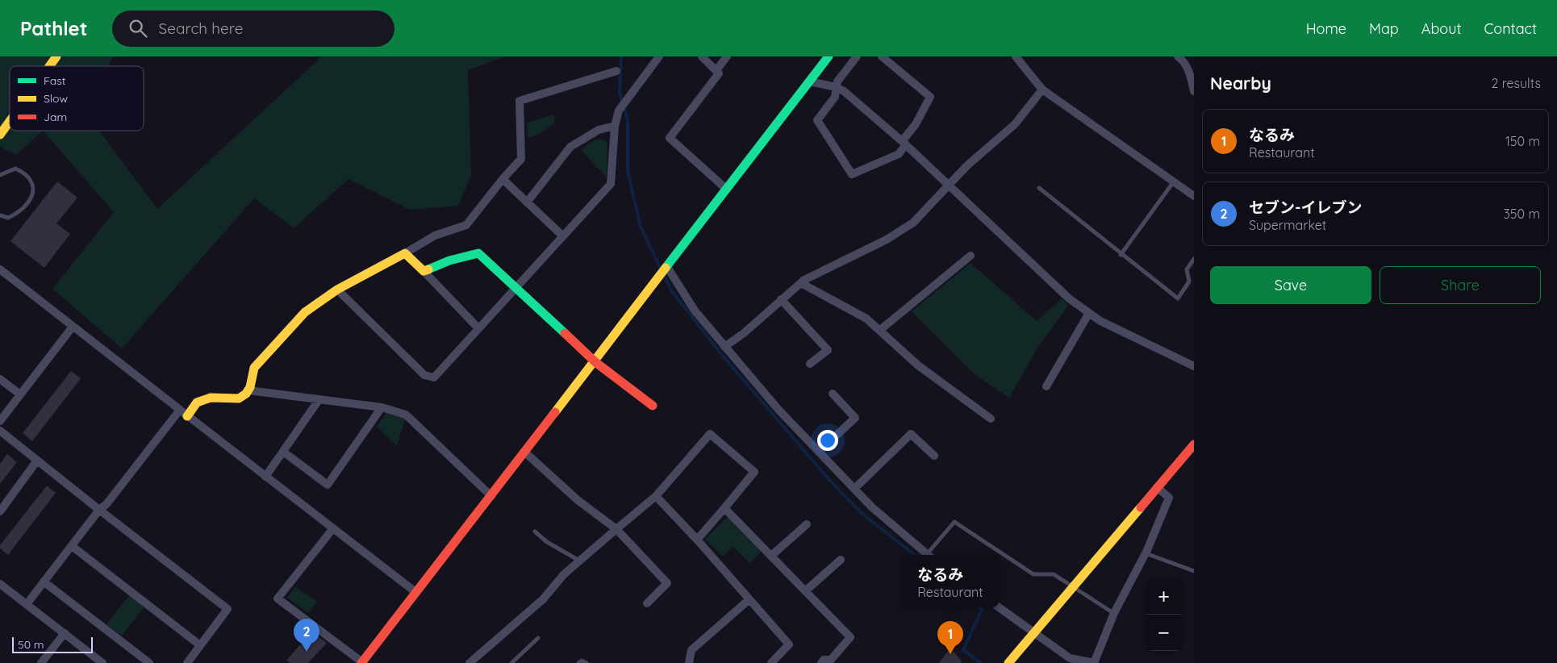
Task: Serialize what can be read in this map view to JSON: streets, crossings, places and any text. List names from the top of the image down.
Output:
{
  "legend": ["Fast", "Slow", "Jam"],
  "scale_bar": "50 m",
  "page": {
    "header": "Pathlet",
    "search": "Search here",
    "nav": [
      "Home",
      "Map",
      "About",
      "Contact"
    ],
    "heading": ["Nearby", "2 results"],
    "list": [
      {
        "mark": "1",
        "name": "なるみ",
        "note": "Restaurant",
        "value": "150 m"
      },
      {
        "mark": "2",
        "name": "セブン-イレブン",
        "note": "Supermarket",
        "value": "350 m"
      }
    ],
    "buttons": ["Save", "Share"],
    "popup": ["なるみ", "Restaurant"],
    "map_buttons": ["+", "−"],
    "pins": ["2", "1"],
    "scale": "50 m"
  }
}
